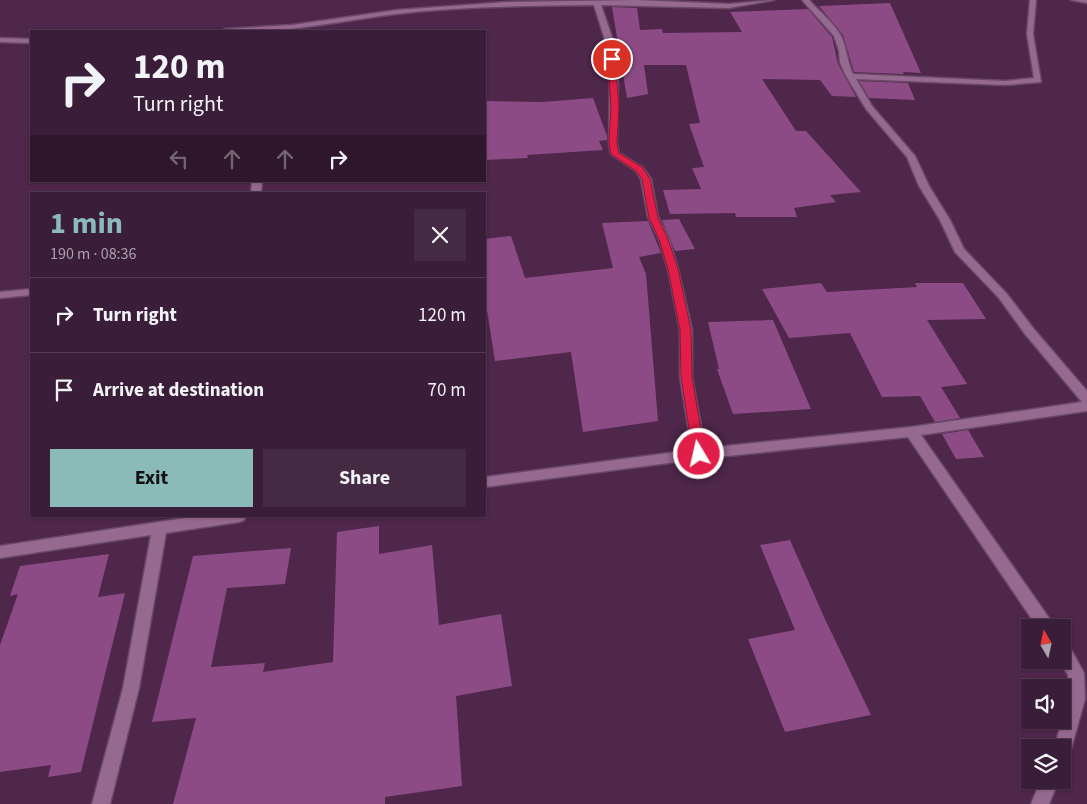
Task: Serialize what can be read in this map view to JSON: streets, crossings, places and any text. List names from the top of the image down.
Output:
{
  "north": "top",
  "page": {
    "turn": ["120 m", "Turn right"],
    "heading": ["1 min", "190 m · 08:36"],
    "list": [
      {
        "name": "Turn right",
        "value": "120 m"
      },
      {
        "name": "Arrive at destination",
        "value": "70 m"
      }
    ],
    "buttons": ["Exit", "Share"]
  }
}
